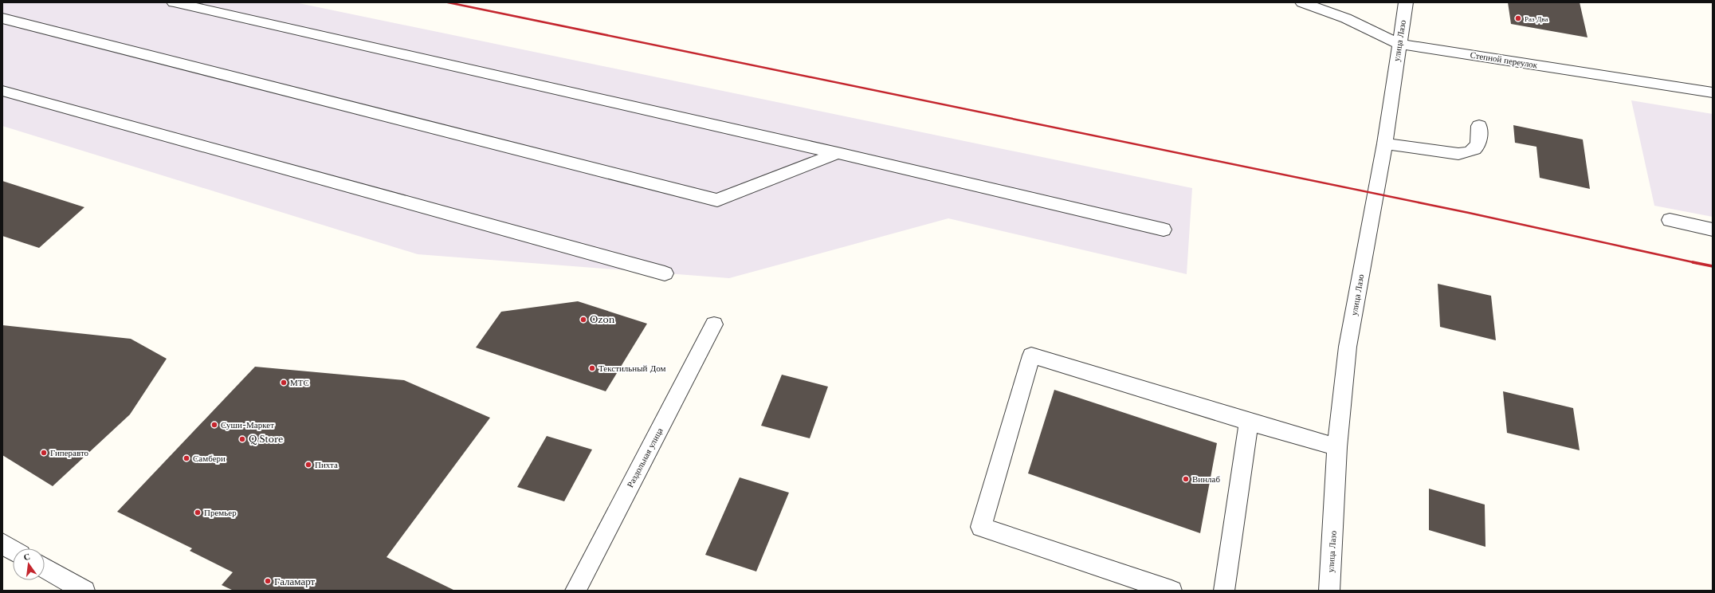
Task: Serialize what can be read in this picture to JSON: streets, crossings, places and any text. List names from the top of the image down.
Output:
{
  "streets": {
    "street": ["улица Лазо", "Степной переулок", "Раздольная улица"]
  },
  "crossings": [
    ["улица Лазо", "Степной переулок"]
  ],
  "places": [
    "Раз Два",
    "Ozon",
    "Текстильный Дом",
    "МТС",
    "Суши-Маркет",
    "Q Store",
    "Гиперавто",
    "Самбери",
    "Пихта",
    "Винлаб",
    "Премьер",
    "Галамарт"
  ],
  "north": "top"
}
